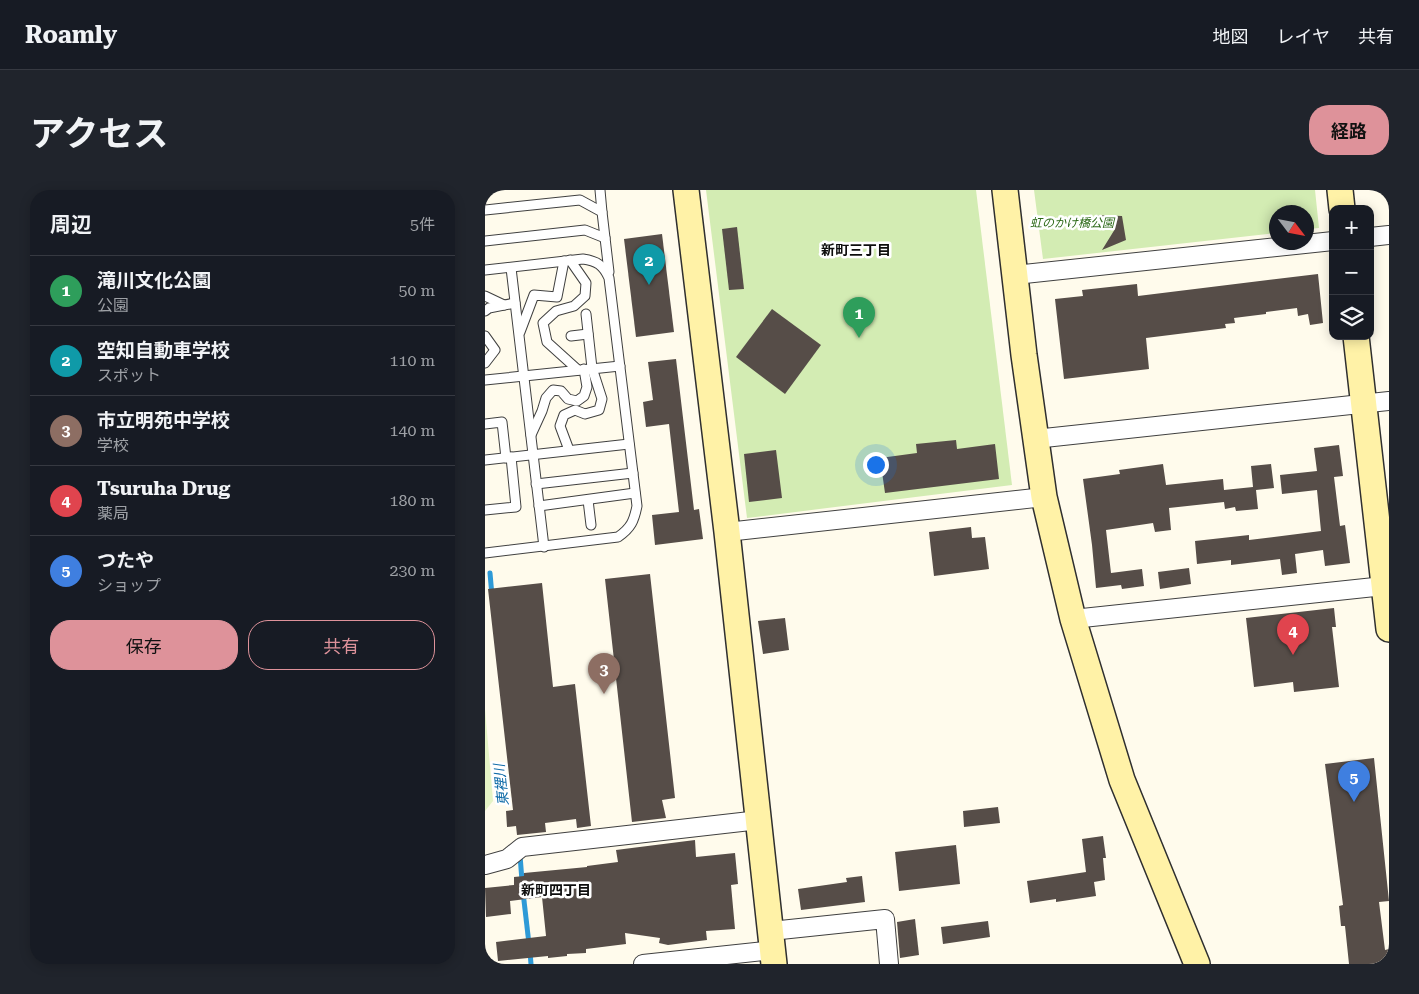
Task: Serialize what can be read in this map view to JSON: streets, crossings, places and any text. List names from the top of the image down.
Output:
{
  "districts": ["新町三丁目", "新町四丁目"],
  "water": ["東裡川"],
  "parks": ["虹のかけ橋公園"],
  "north": "bottom right",
  "page": {
    "header": "Roamly",
    "nav": ["地図", "レイヤ", "共有"],
    "title": "アクセス",
    "buttons": [
      "経路",
      ["保存", "共有"]
    ],
    "heading": ["周辺", "5件"],
    "map_buttons": ["+", "−"],
    "pins": [
      "2",
      "1",
      "4",
      "3",
      "5"
    ],
    "list": [
      {
        "mark": "1",
        "name": "滝川文化公園",
        "note": "公園",
        "value": "50 m"
      },
      {
        "mark": "2",
        "name": "空知自動車学校",
        "note": "スポット",
        "value": "110 m"
      },
      {
        "mark": "3",
        "name": "市立明苑中学校",
        "note": "学校",
        "value": "140 m"
      },
      {
        "mark": "4",
        "name": "Tsuruha Drug",
        "note": "薬局",
        "value": "180 m"
      },
      {
        "mark": "5",
        "name": "つたや",
        "note": "ショップ",
        "value": "230 m"
      }
    ]
  }
}
